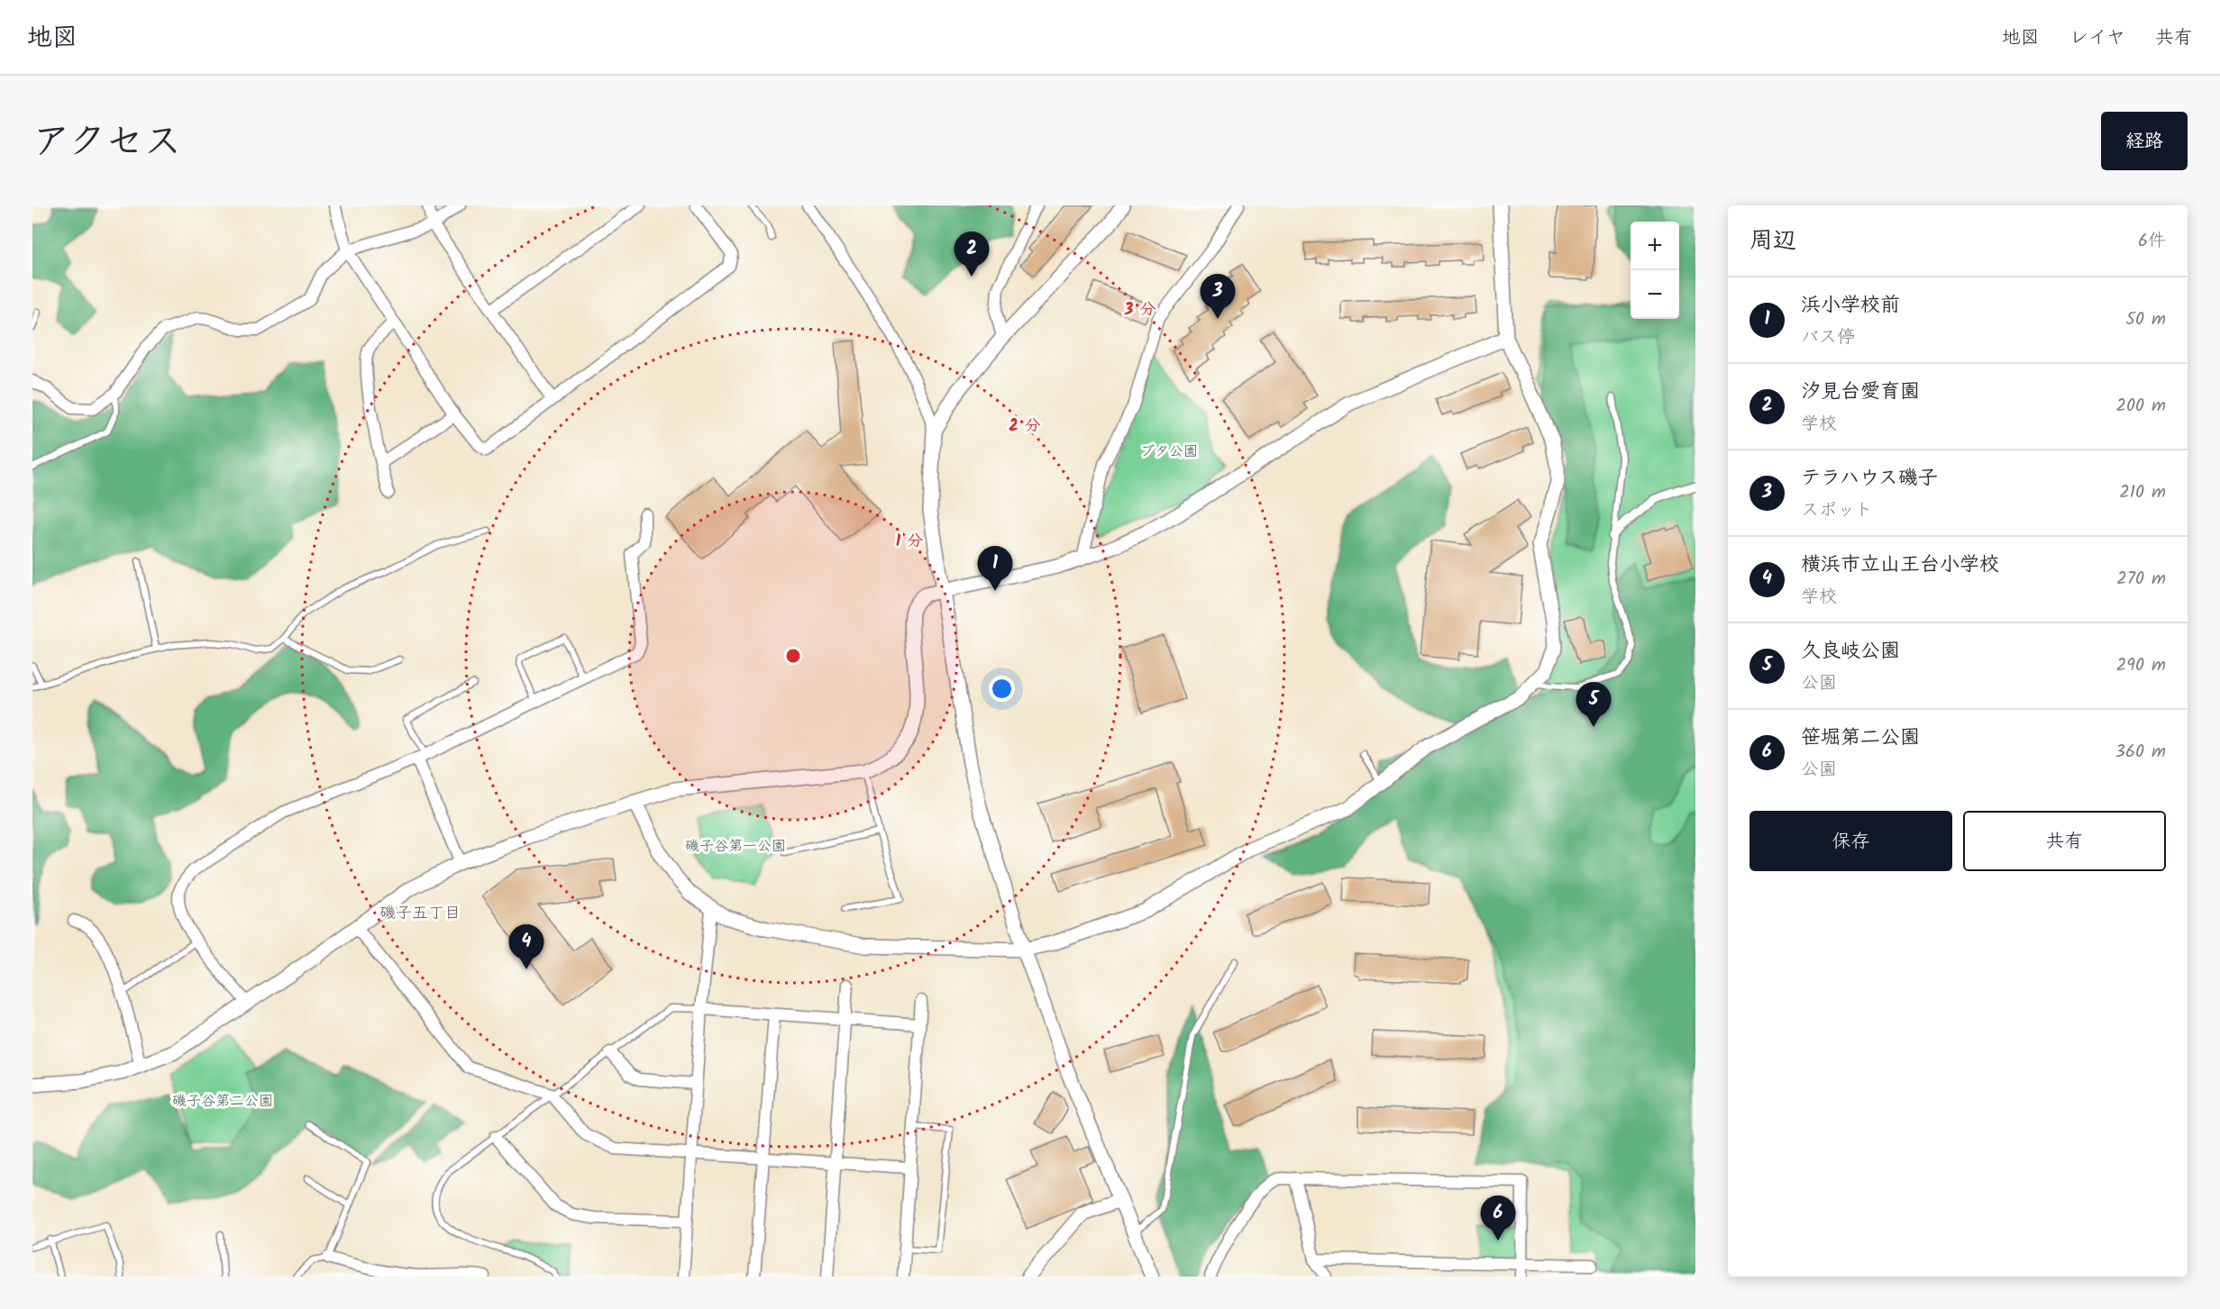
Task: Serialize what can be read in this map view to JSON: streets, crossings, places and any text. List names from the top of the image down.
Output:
{
  "districts": ["磯子五丁目"],
  "parks": ["ブタ公園", "磯子谷第一公園", "磯子谷第二公園"],
  "page": {
    "header": "地図",
    "nav": ["地図", "レイヤ", "共有"],
    "title": "アクセス",
    "buttons": [
      "経路",
      ["保存", "共有"]
    ],
    "heading": ["周辺", "6件"],
    "map_buttons": ["+", "−"],
    "pins": [
      "2",
      "3",
      "1",
      "5",
      "4",
      "6"
    ],
    "list": [
      {
        "mark": "1",
        "name": "浜小学校前",
        "note": "バス停",
        "value": "50 m"
      },
      {
        "mark": "2",
        "name": "汐見台愛育園",
        "note": "学校",
        "value": "200 m"
      },
      {
        "mark": "3",
        "name": "テラハウス磯子",
        "note": "スポット",
        "value": "210 m"
      },
      {
        "mark": "4",
        "name": "横浜市立山王台小学校",
        "note": "学校",
        "value": "270 m"
      },
      {
        "mark": "5",
        "name": "久良岐公園",
        "note": "公園",
        "value": "290 m"
      },
      {
        "mark": "6",
        "name": "笹堀第二公園",
        "note": "公園",
        "value": "360 m"
      }
    ]
  },
  "rings": ["3 分", "2 分", "1 分"]
}
